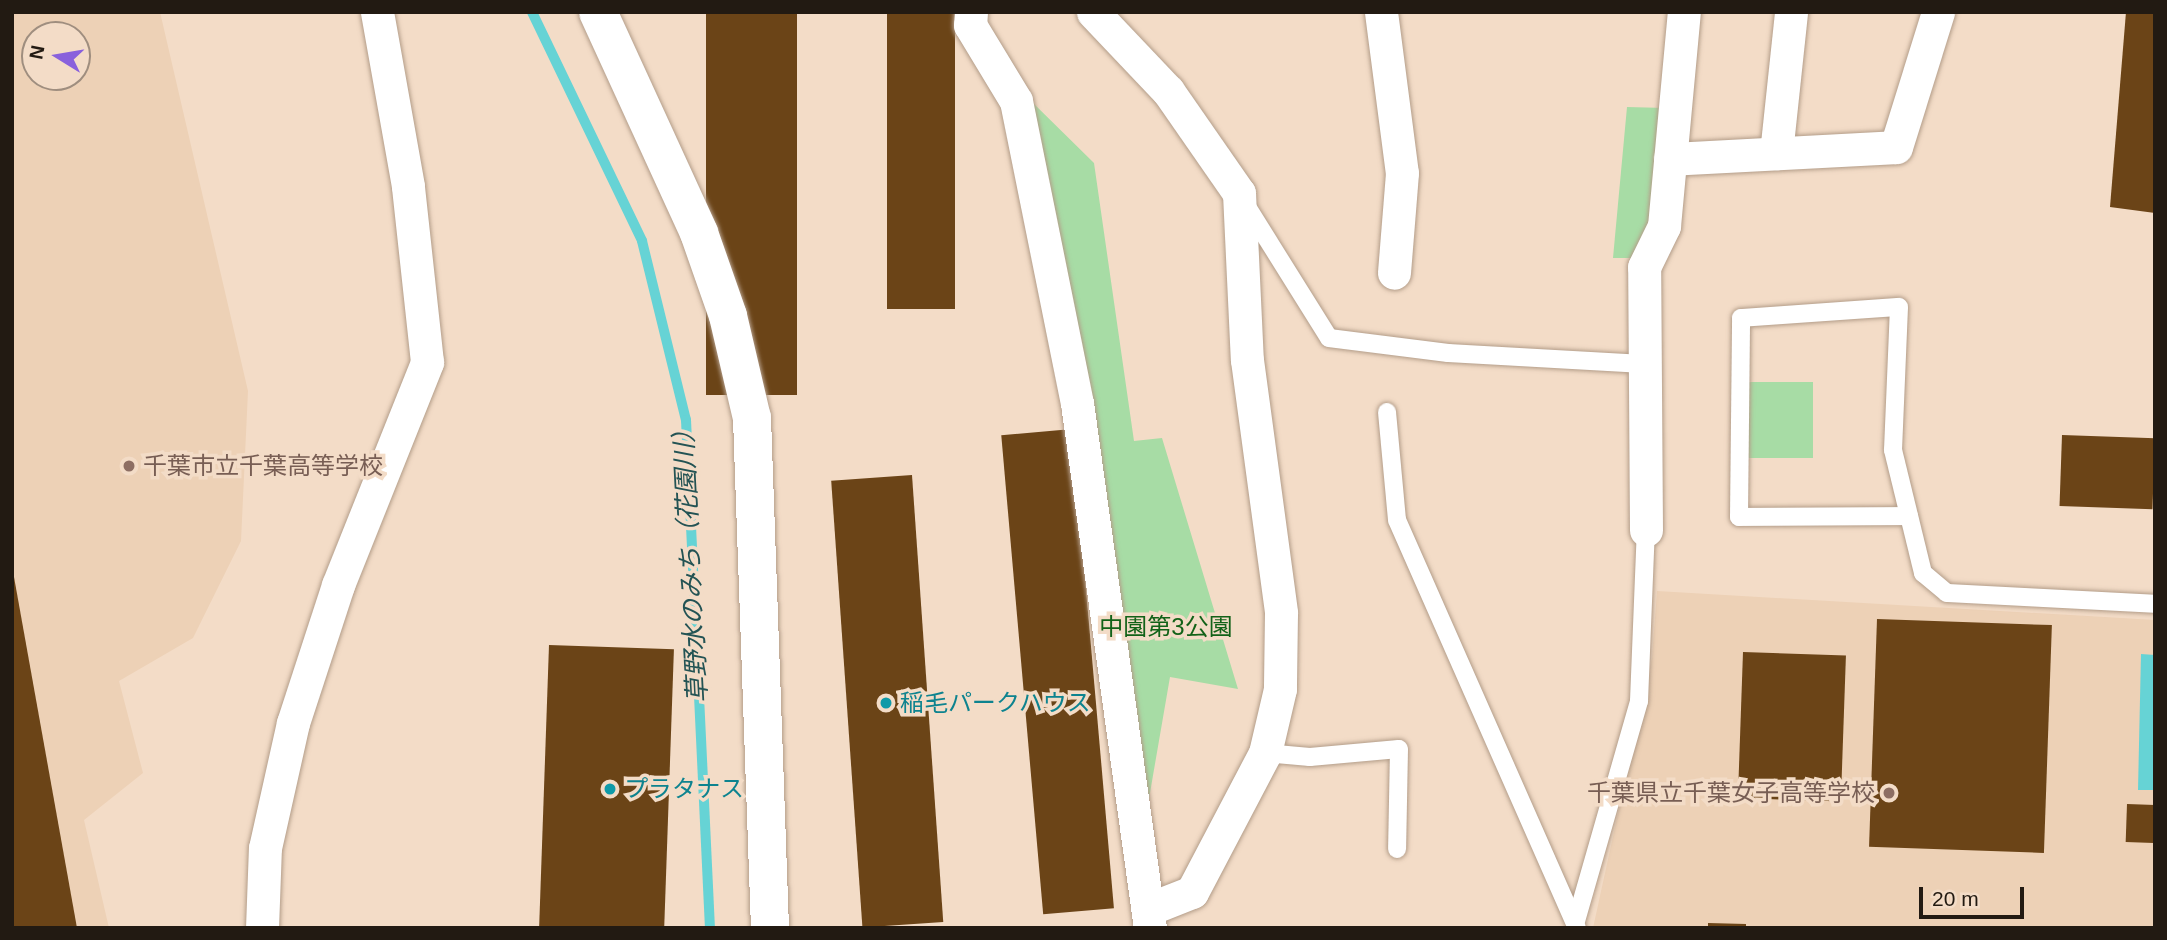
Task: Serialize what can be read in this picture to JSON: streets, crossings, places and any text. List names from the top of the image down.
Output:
{
  "water": ["草野水のみち（花園川）"],
  "parks": ["中園第3公園"],
  "places": [
    "千葉市立千葉高等学校",
    "稲毛パークハウス",
    "プラタナス",
    "千葉県立千葉女子高等学校"
  ],
  "scale_bar": "20 m",
  "north": "left"
}
